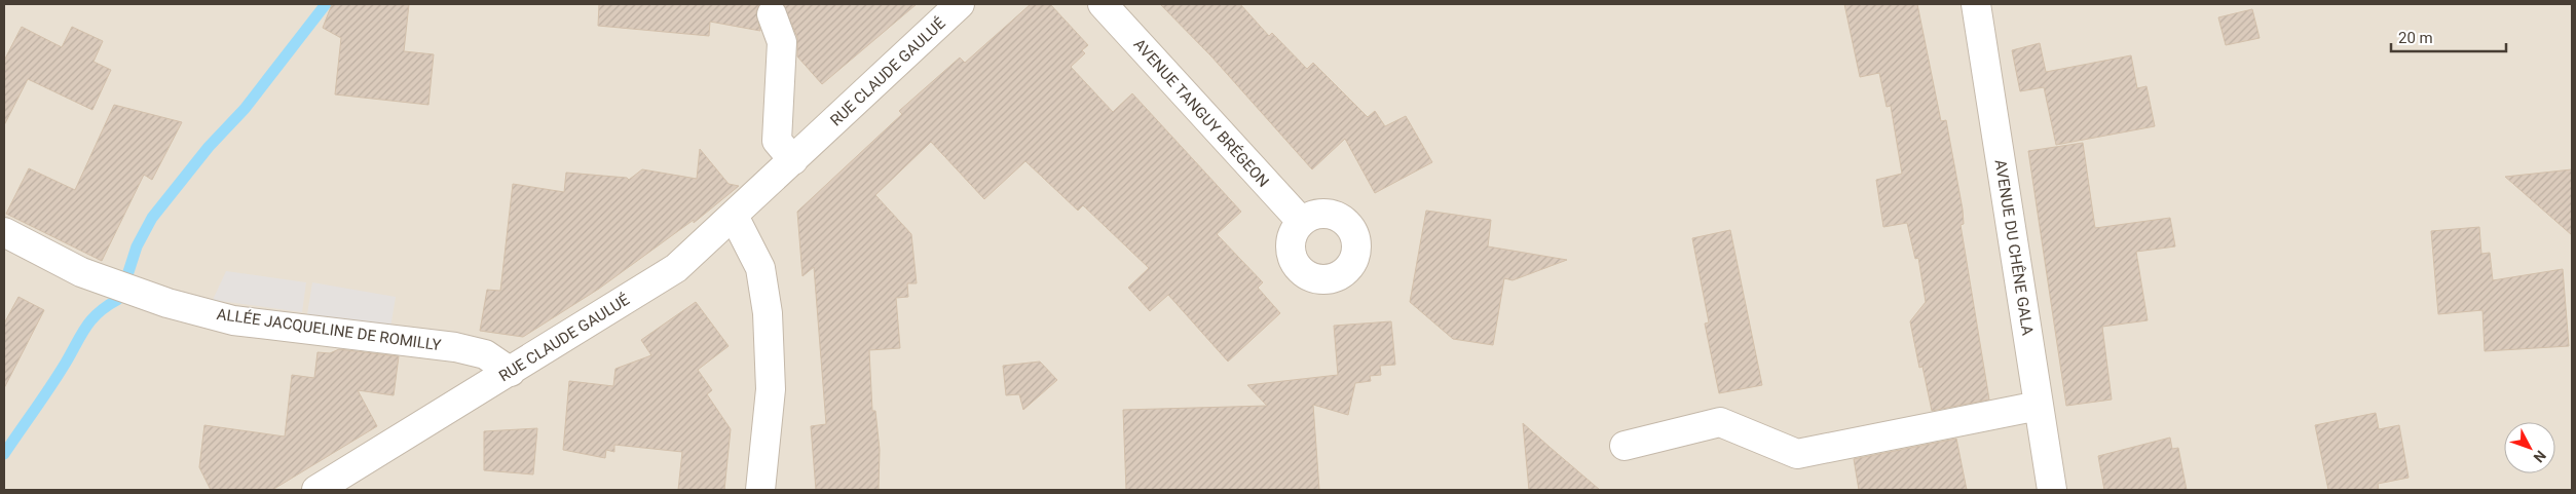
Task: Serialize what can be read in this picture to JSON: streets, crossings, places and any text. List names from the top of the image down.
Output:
{
  "streets": {
    "street": [
      "RUE CLAUDE GAULUÉ",
      "AVENUE TANGUY BRÉGEON",
      "AVENUE DU CHÊNE GALA",
      "ALLÉE JACQUELINE DE ROMILLY"
    ]
  },
  "crossings": [
    ["RUE CLAUDE GAULUÉ", "ALLÉE JACQUELINE DE ROMILLY"]
  ],
  "scale_bar": "20 m",
  "north": "bottom right"
}
